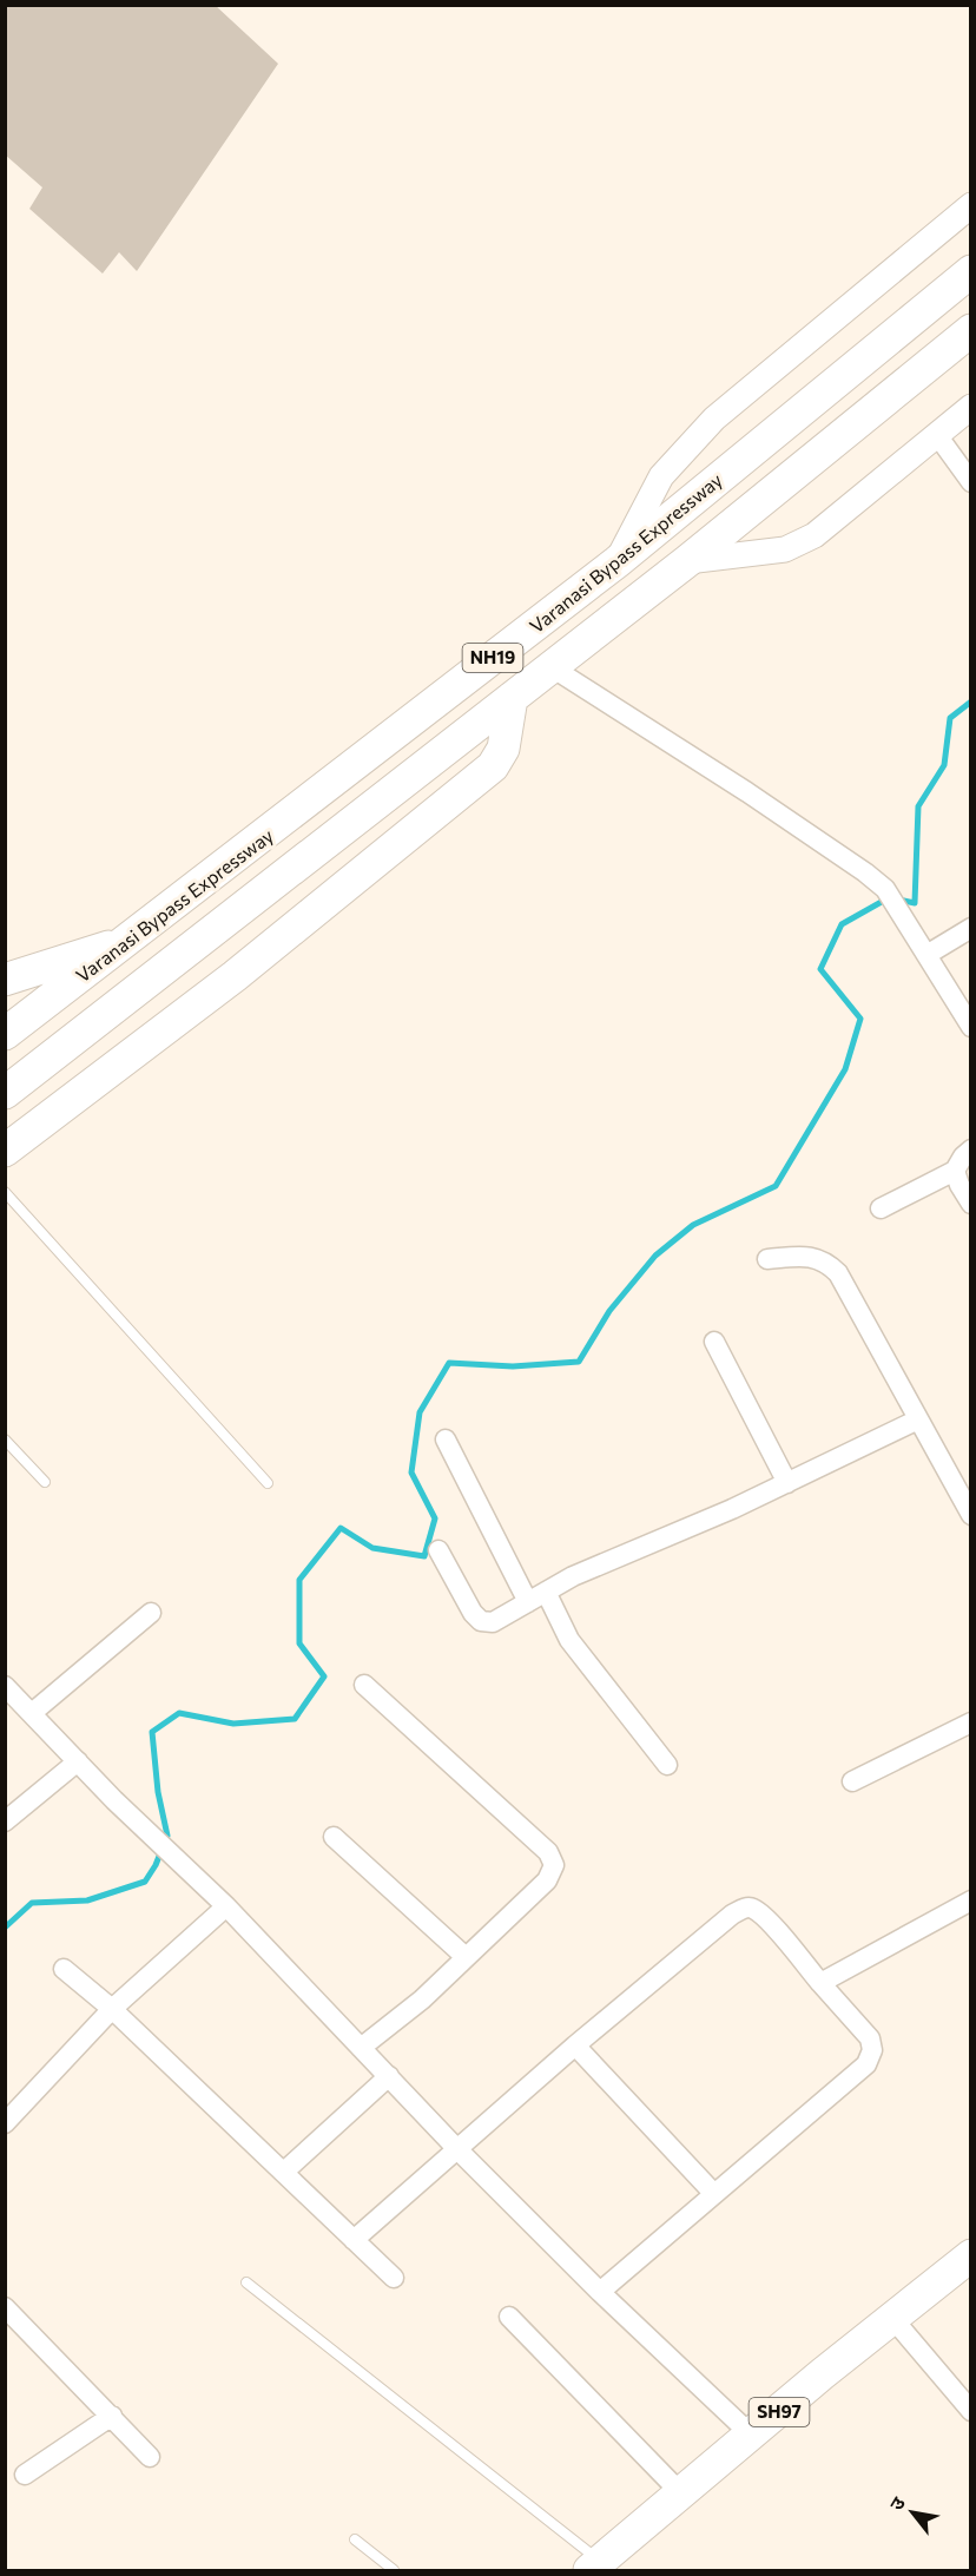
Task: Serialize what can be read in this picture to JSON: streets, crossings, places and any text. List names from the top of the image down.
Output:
{
  "streets": {
    "main road": ["Varanasi Bypass Expressway", "NH19", "SH97"]
  },
  "north": "top left"
}
